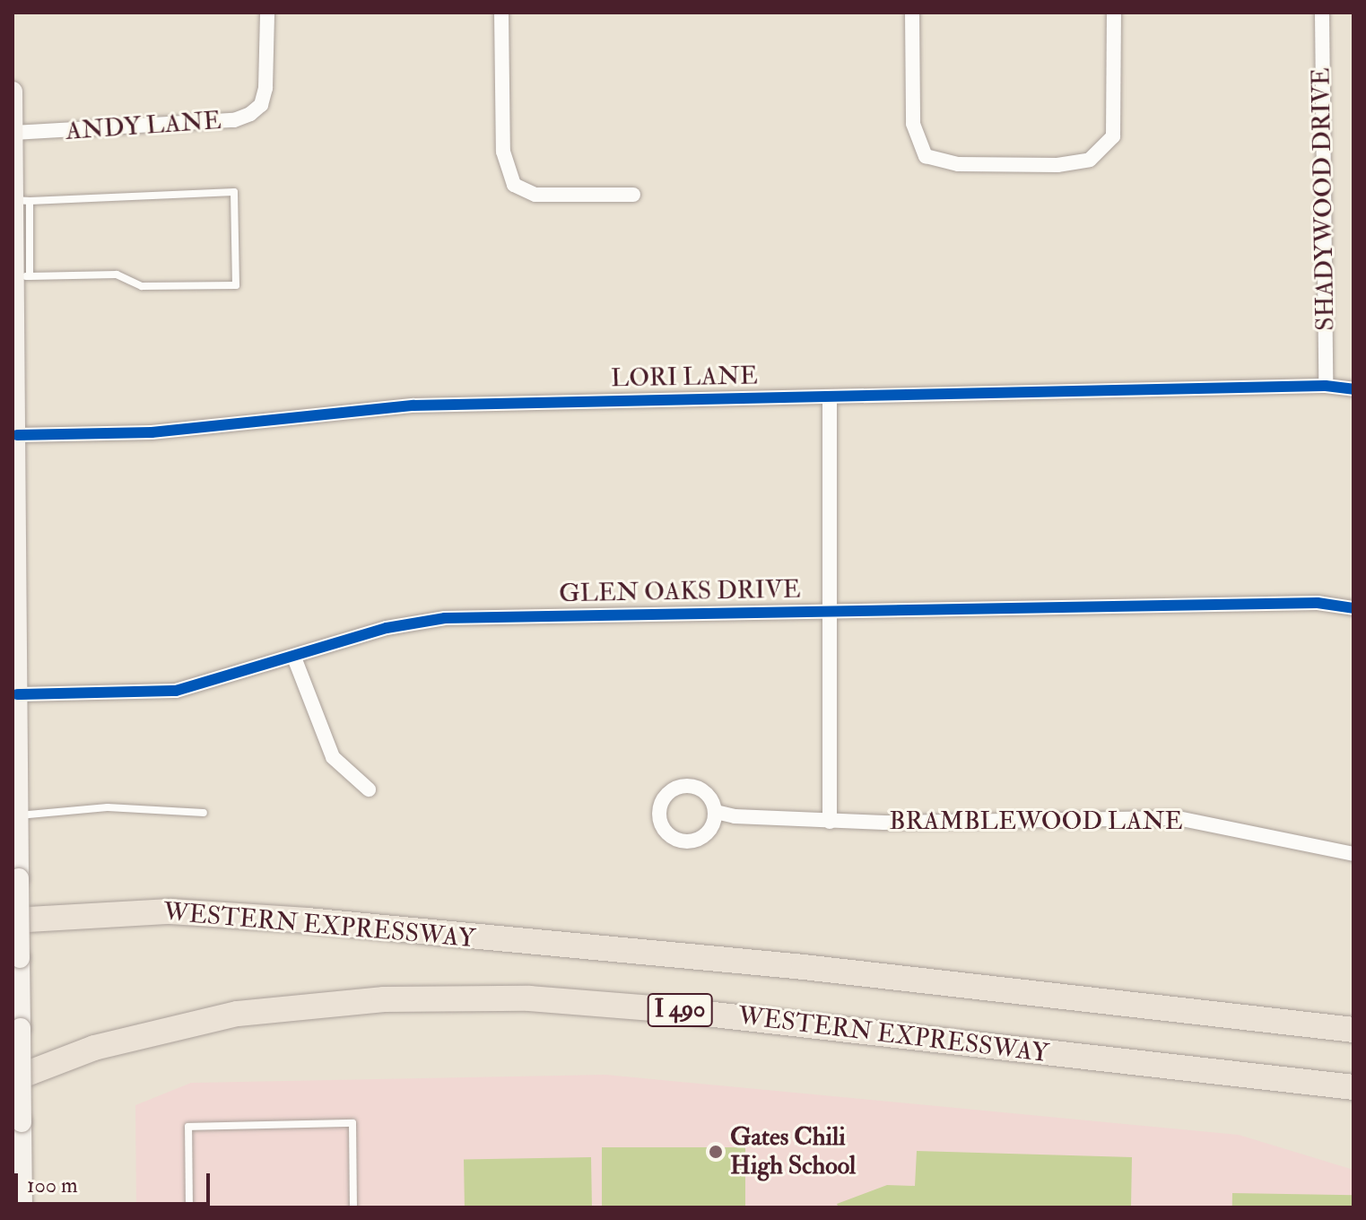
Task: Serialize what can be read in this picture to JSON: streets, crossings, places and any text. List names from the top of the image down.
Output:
{
  "streets": {
    "highway": ["WESTERN EXPRESSWAY", "I 490"],
    "street": [
      "ANDY LANE",
      "SHADYWOOD DRIVE",
      "LORI LANE",
      "GLEN OAKS DRIVE",
      "BRAMBLEWOOD LANE"
    ]
  },
  "crossings": [
    ["SHADYWOOD DRIVE", "LORI LANE"]
  ],
  "places": ["Gates Chili High School"],
  "scale_bar": "100 m"
}
